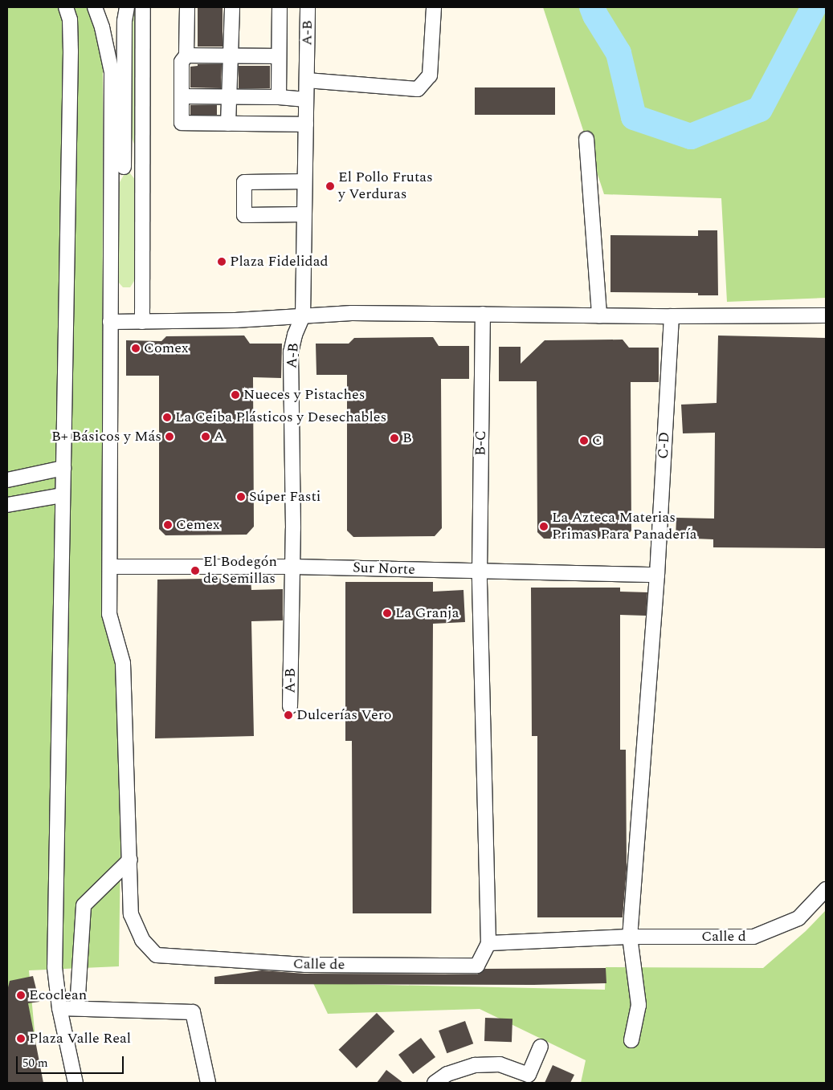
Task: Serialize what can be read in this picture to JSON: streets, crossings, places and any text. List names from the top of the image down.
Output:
{
  "streets": {
    "street": [
      "A-B",
      "B-C",
      "C-D",
      "Sur Norte",
      "Calle d",
      "Calle de"
    ]
  },
  "crossings": [
    ["A-B", "Sur Norte"],
    ["B-C", "Sur Norte"],
    ["B-C", "Calle d"],
    ["B-C", "Calle de"],
    ["C-D", "Sur Norte"],
    ["C-D", "Calle d"],
    ["Calle d", "Calle de"]
  ],
  "places": [
    "El Pollo Frutas y Verduras",
    "Plaza Fidelidad",
    "Comex",
    "Nueces y Pistaches",
    "La Ceiba Plásticos y Desechables",
    "B+ Básicos y Más",
    "A",
    "B",
    "C",
    "Súper Fasti",
    "Cemex",
    "La Azteca Materias Primas Para Panadería",
    "El Bodegón de Semillas",
    "La Granja",
    "Dulcerías Vero",
    "Ecoclean",
    "Plaza Valle Real"
  ],
  "scale_bar": "50 m"
}
